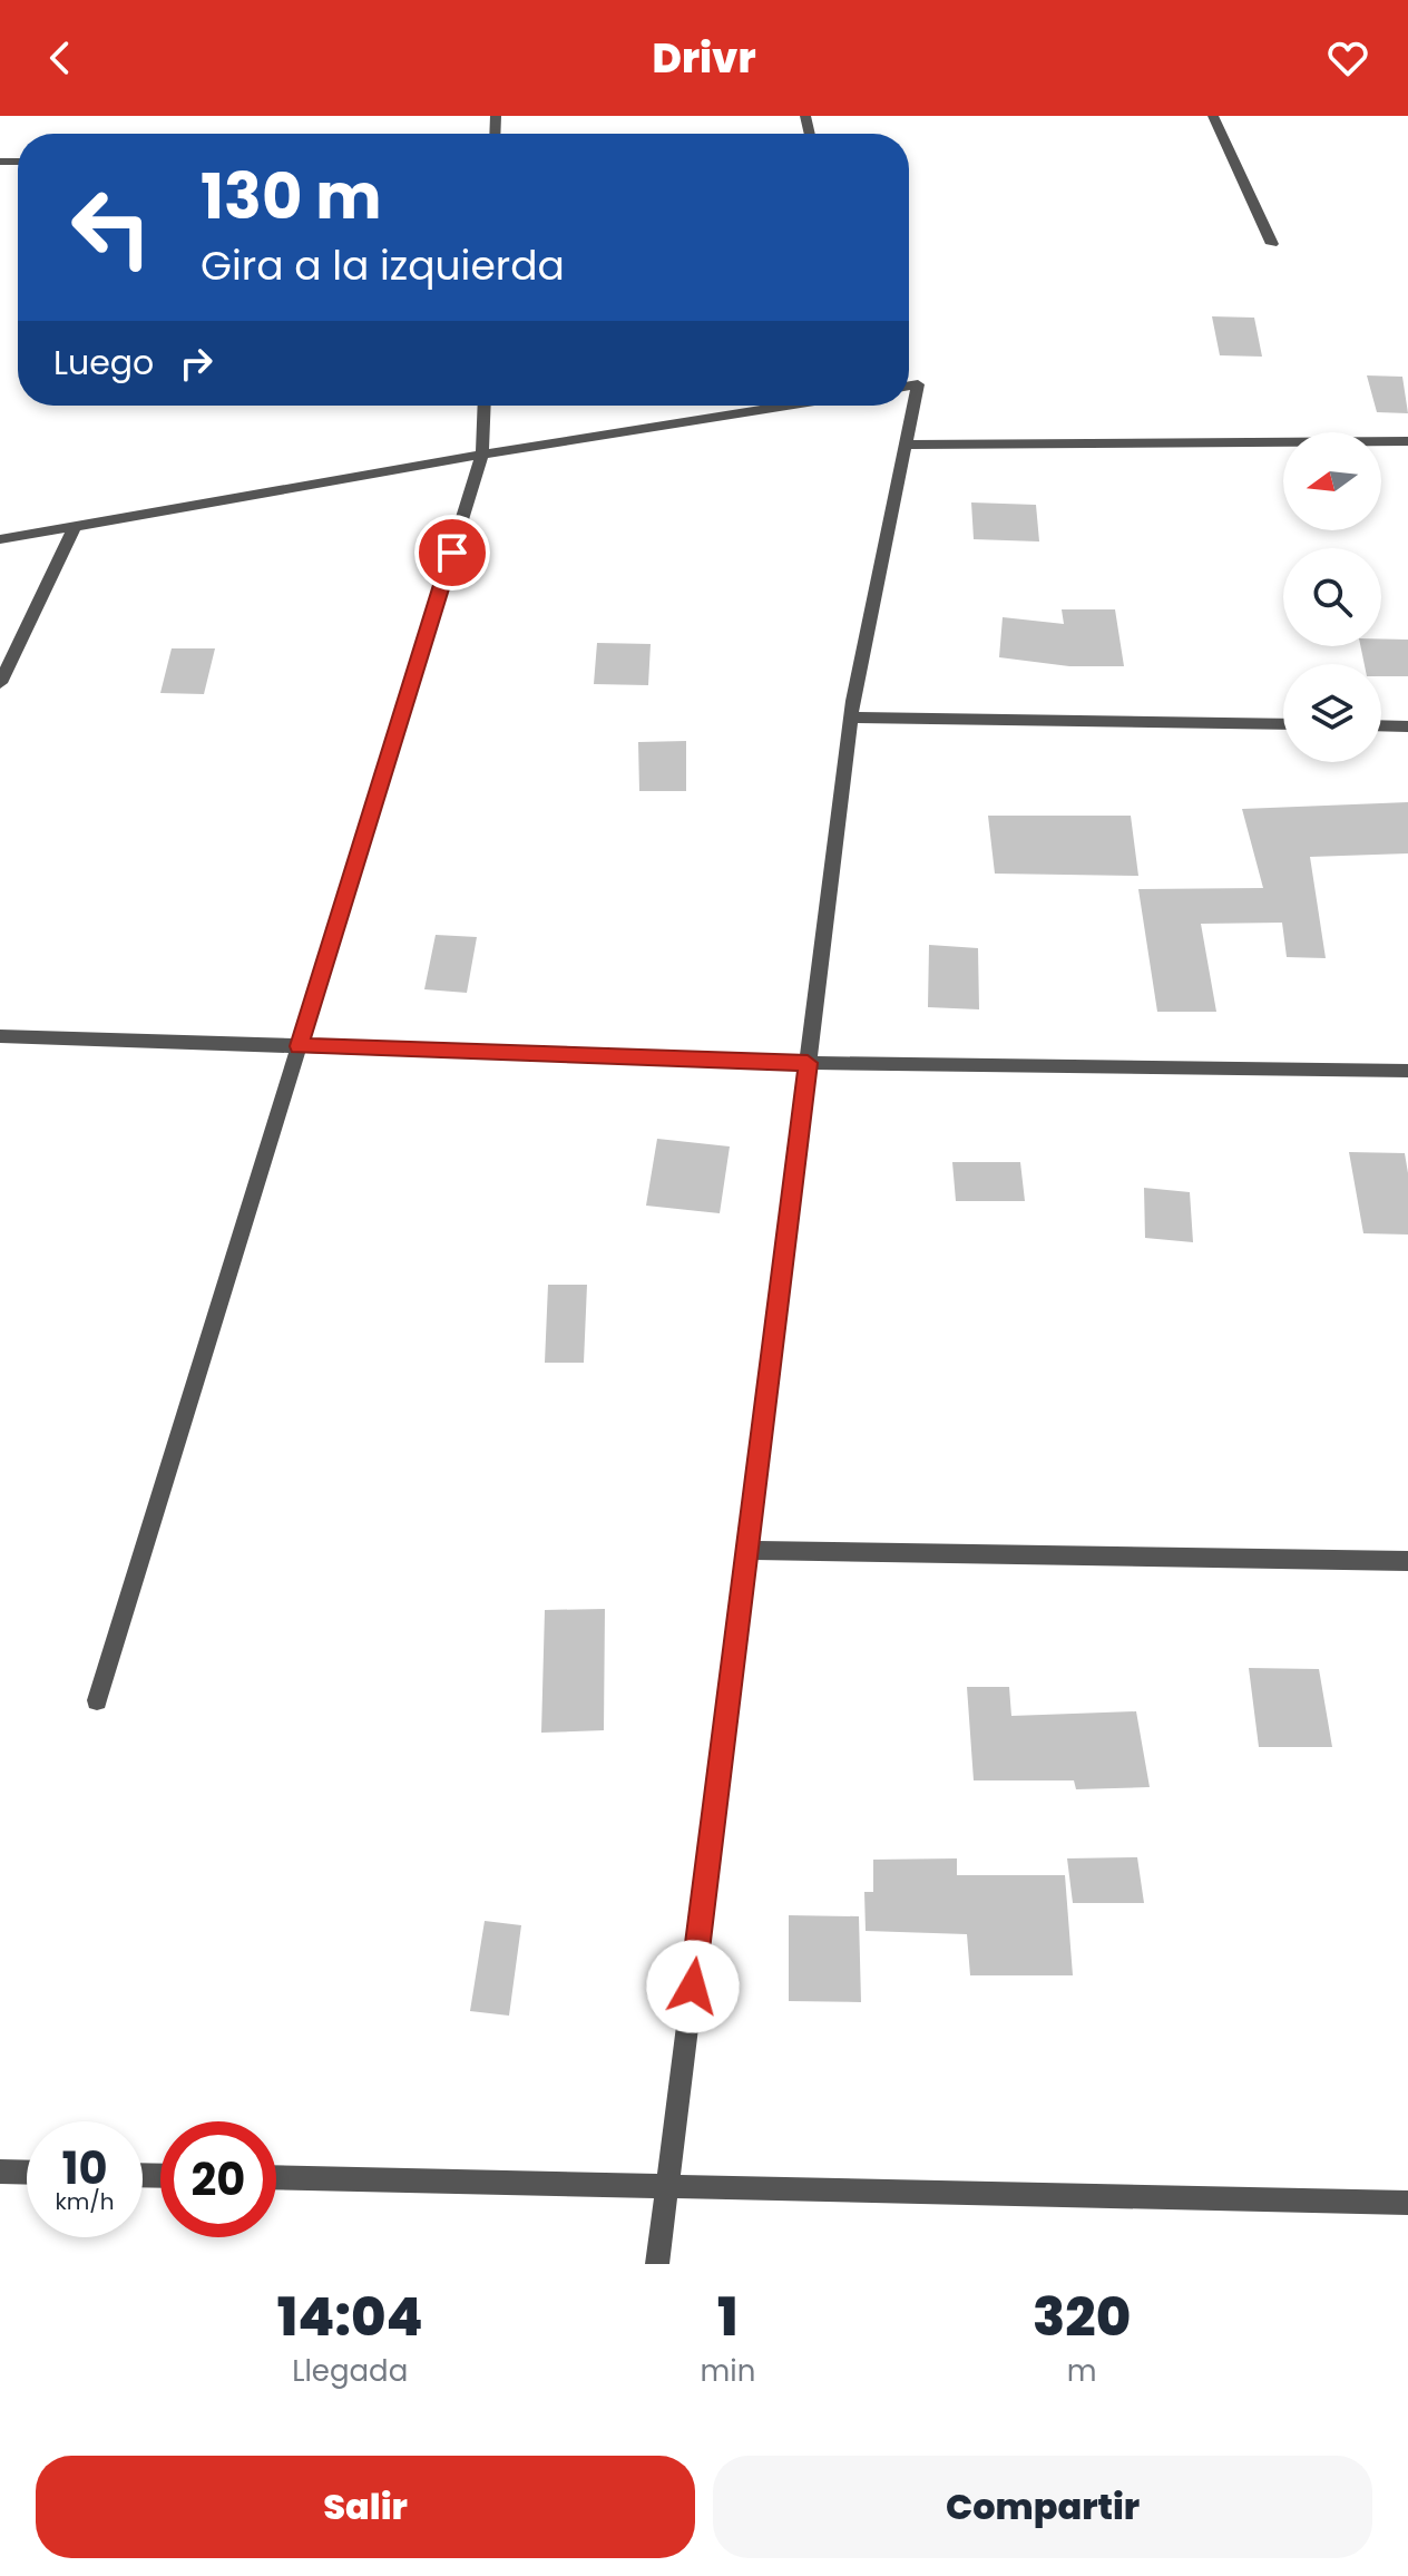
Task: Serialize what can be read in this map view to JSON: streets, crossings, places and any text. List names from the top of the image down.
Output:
{
  "north": "left",
  "page": {
    "header": "Drivr",
    "turn": ["130 m", "Gira a la izquierda"],
    "then": "Luego",
    "speed": "10 km/h",
    "limit": "20",
    "eta": [
      "14:04",
      "Llegada",
      "1",
      "min",
      "320",
      "m"
    ],
    "buttons": ["Salir", "Compartir"]
  }
}
